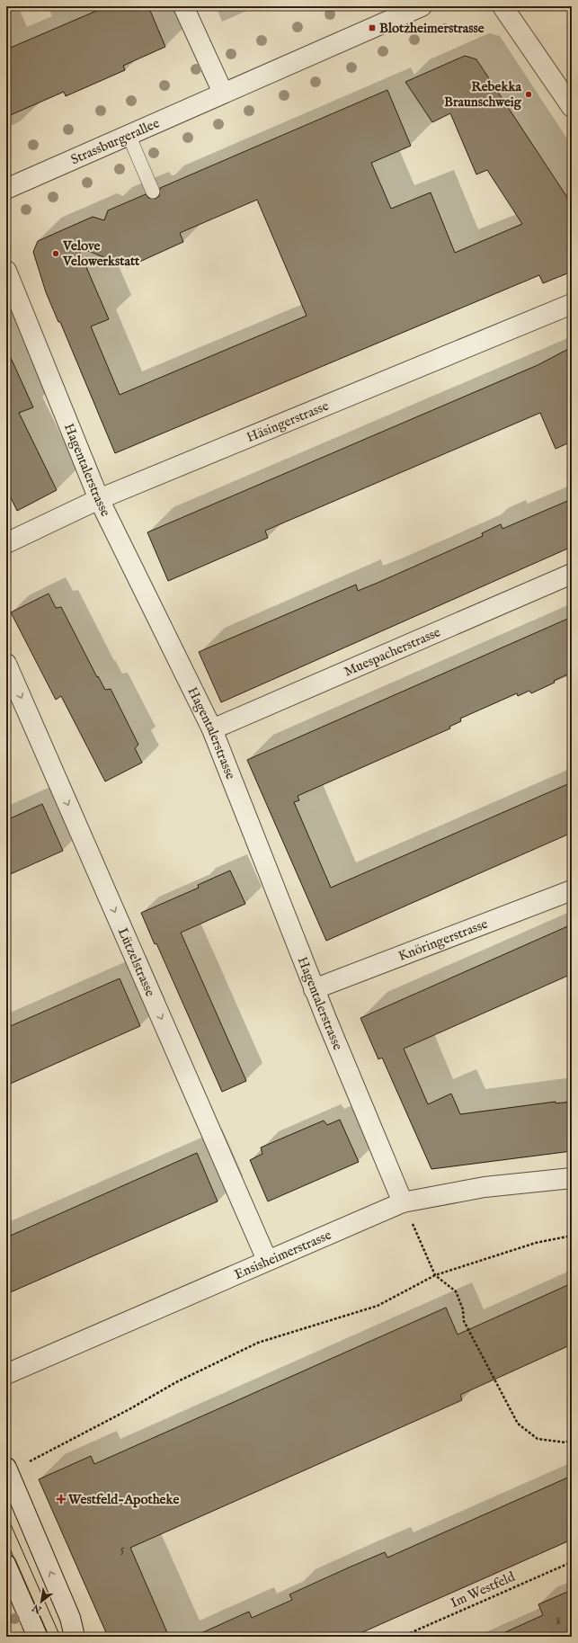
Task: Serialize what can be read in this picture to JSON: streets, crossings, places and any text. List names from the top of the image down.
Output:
{
  "streets": {
    "street": [
      "Strassburgerallee",
      "Häsingerstrasse",
      "Hagentalerstrasse",
      "Muespacherstrasse",
      "Knöringerstrasse",
      "Lützelstrasse",
      "Ensisheimerstrasse"
    ],
    "path": ["Im Westfeld"]
  },
  "crossings": [
    ["Häsingerstrasse", "Hagentalerstrasse"],
    ["Hagentalerstrasse", "Muespacherstrasse"],
    ["Hagentalerstrasse", "Knöringerstrasse"],
    ["Hagentalerstrasse", "Ensisheimerstrasse"],
    ["Lützelstrasse", "Ensisheimerstrasse"]
  ],
  "one_way": ["Lützelstrasse"],
  "places": {
    "transit": ["Blotzheimerstrasse"],
    "other": ["Rebekka Braunschweig", "Velove Velowerkstatt"],
    "health": ["Westfeld-Apotheke"]
  },
  "house_numbers": ["5", "8"],
  "north": "bottom left"
}
